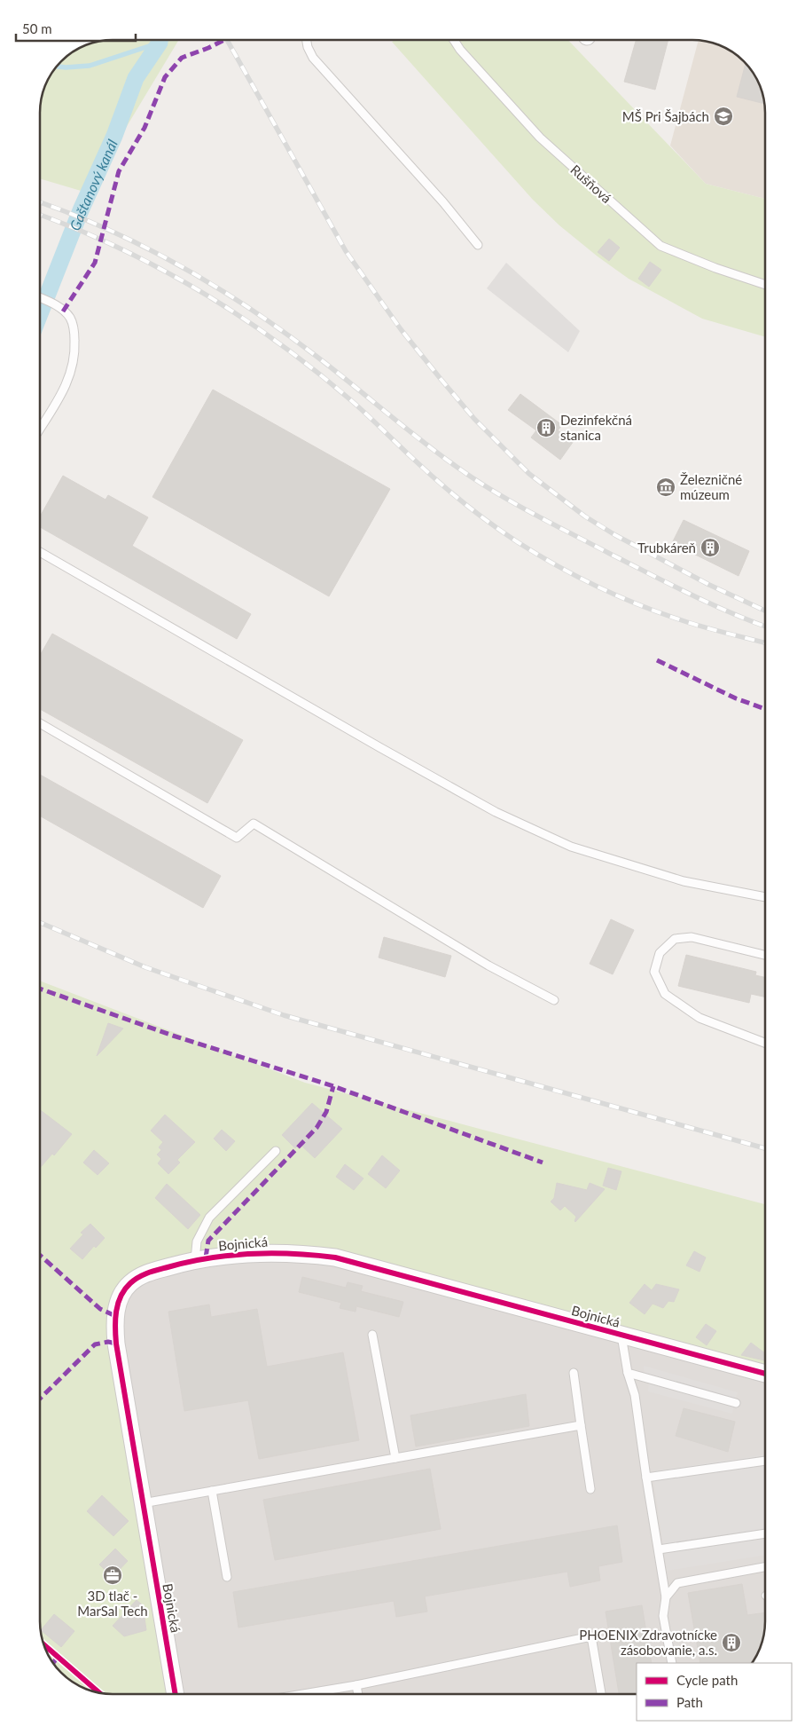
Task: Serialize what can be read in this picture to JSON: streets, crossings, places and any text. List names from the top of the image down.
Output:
{
  "streets": {
    "street": ["Bojnická"],
    "lane": ["Rušňová"]
  },
  "water": ["Gaštanový kanál"],
  "places": {
    "school or university": ["MŠ Pri Šajbách"],
    "building": ["Dezinfekčná stanica", "Trubkáreň", "PHOENIX Zdravotnícke zásobovanie, a.s."],
    "museum": ["Železničné múzeum"],
    "office": ["3D tlač - MarSal Tech"]
  },
  "legend": ["Cycle path", "Path"],
  "scale_bar": "50 m"
}
